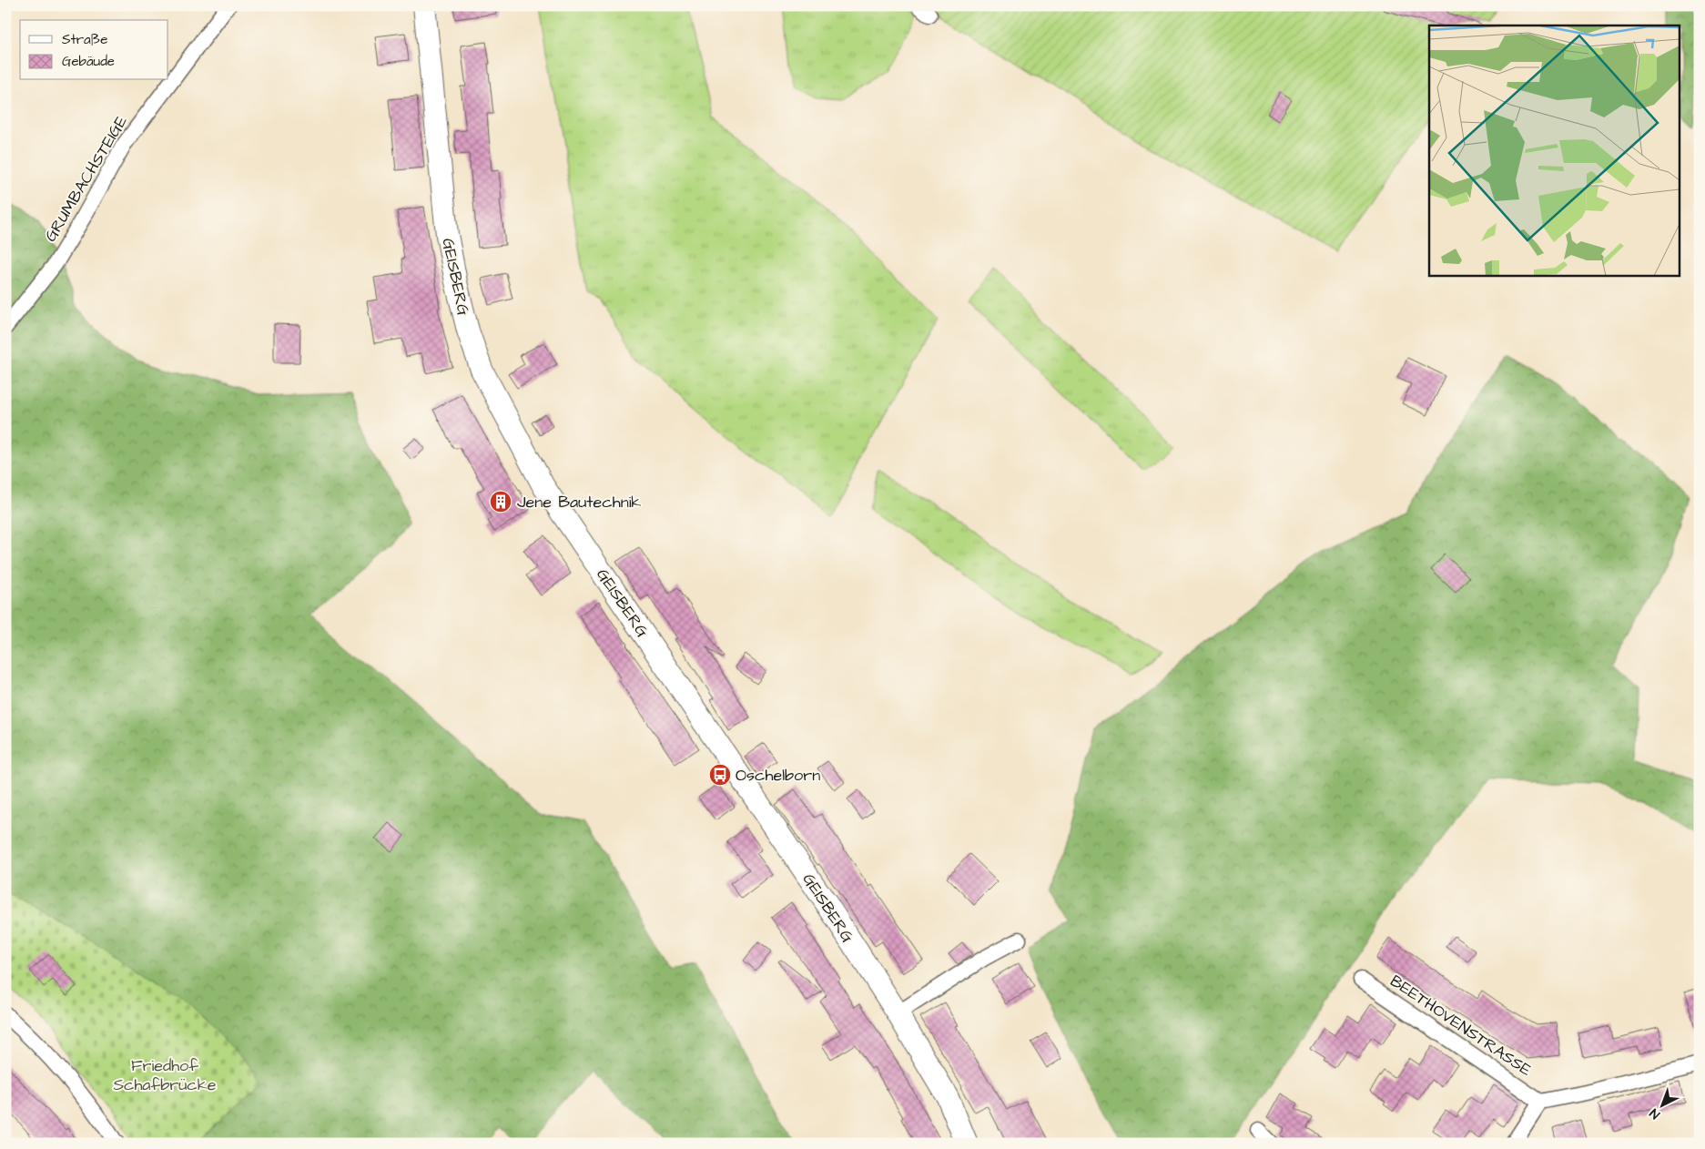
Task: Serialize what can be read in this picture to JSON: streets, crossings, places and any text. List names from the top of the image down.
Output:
{
  "streets": {
    "street": ["GRUMBACHSTEIGE", "GEISBERG", "BEETHOVENSTRASSE"]
  },
  "parks": ["Friedhof Schafbrücke"],
  "places": {
    "building": ["Jene Bautechnik"],
    "bus stop": ["Oschelborn"]
  },
  "legend": ["Straße", "Gebäude"],
  "north": "bottom left"
}
